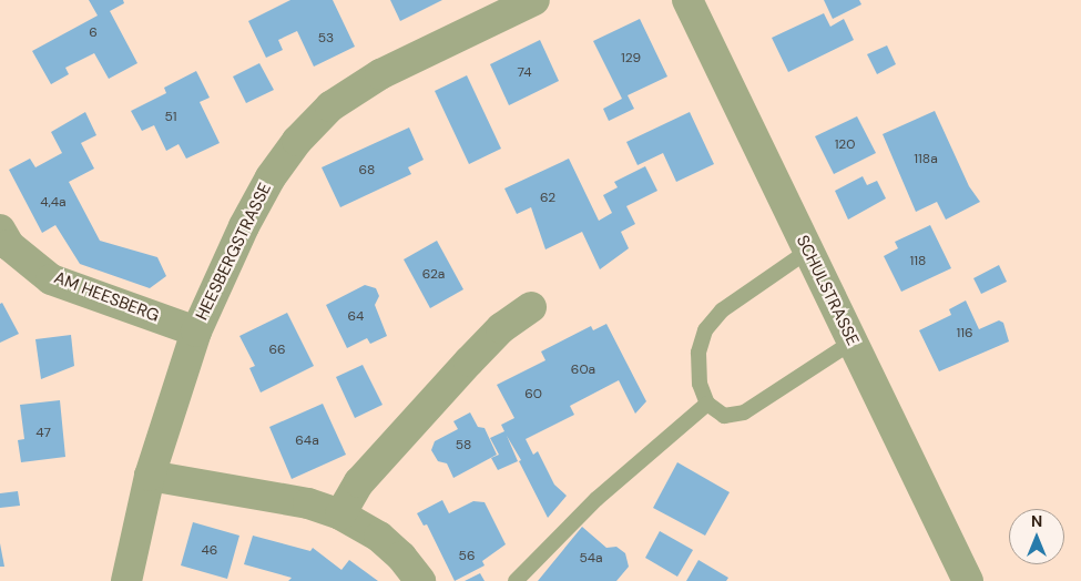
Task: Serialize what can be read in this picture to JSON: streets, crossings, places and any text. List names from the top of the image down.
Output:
{
  "streets": {
    "street": ["HEESBERGSTRASSE", "SCHULSTRASSE", "AM HEESBERG"]
  },
  "crossings": [
    ["HEESBERGSTRASSE", "AM HEESBERG"]
  ],
  "house_numbers": [
    "6",
    "53",
    "129",
    "74",
    "51",
    "120",
    "118a",
    "68",
    "62",
    "4,4a",
    "118",
    "62a",
    "64",
    "116",
    "66",
    "60a",
    "60",
    "47",
    "64a",
    "58",
    "46",
    "56",
    "54a"
  ],
  "north": "top"
}
